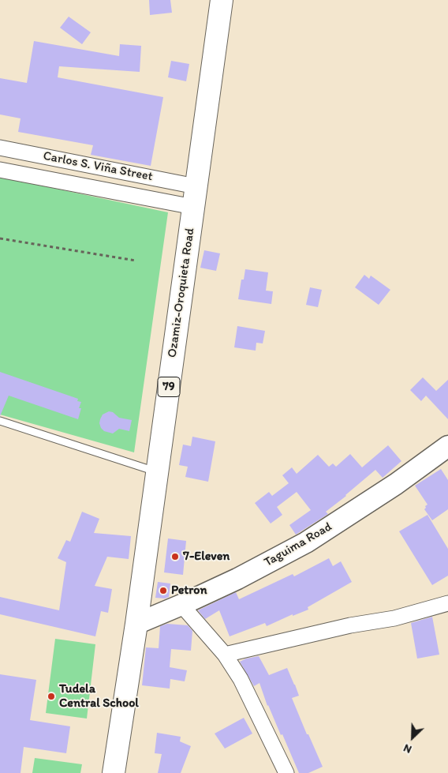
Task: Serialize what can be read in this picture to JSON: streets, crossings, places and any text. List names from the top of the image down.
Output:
{
  "streets": {
    "highway": ["Ozamiz-Oroquieta Road", "79"],
    "street": ["Carlos S. Viña Street", "Taguima Road"]
  },
  "crossings": [
    ["Carlos S. Viña Street", "Ozamiz-Oroquieta Road"],
    ["Ozamiz-Oroquieta Road", "Taguima Road"]
  ],
  "places": ["7-Eleven", "Petron", "Tudela Central School"],
  "north": "bottom left"
}
